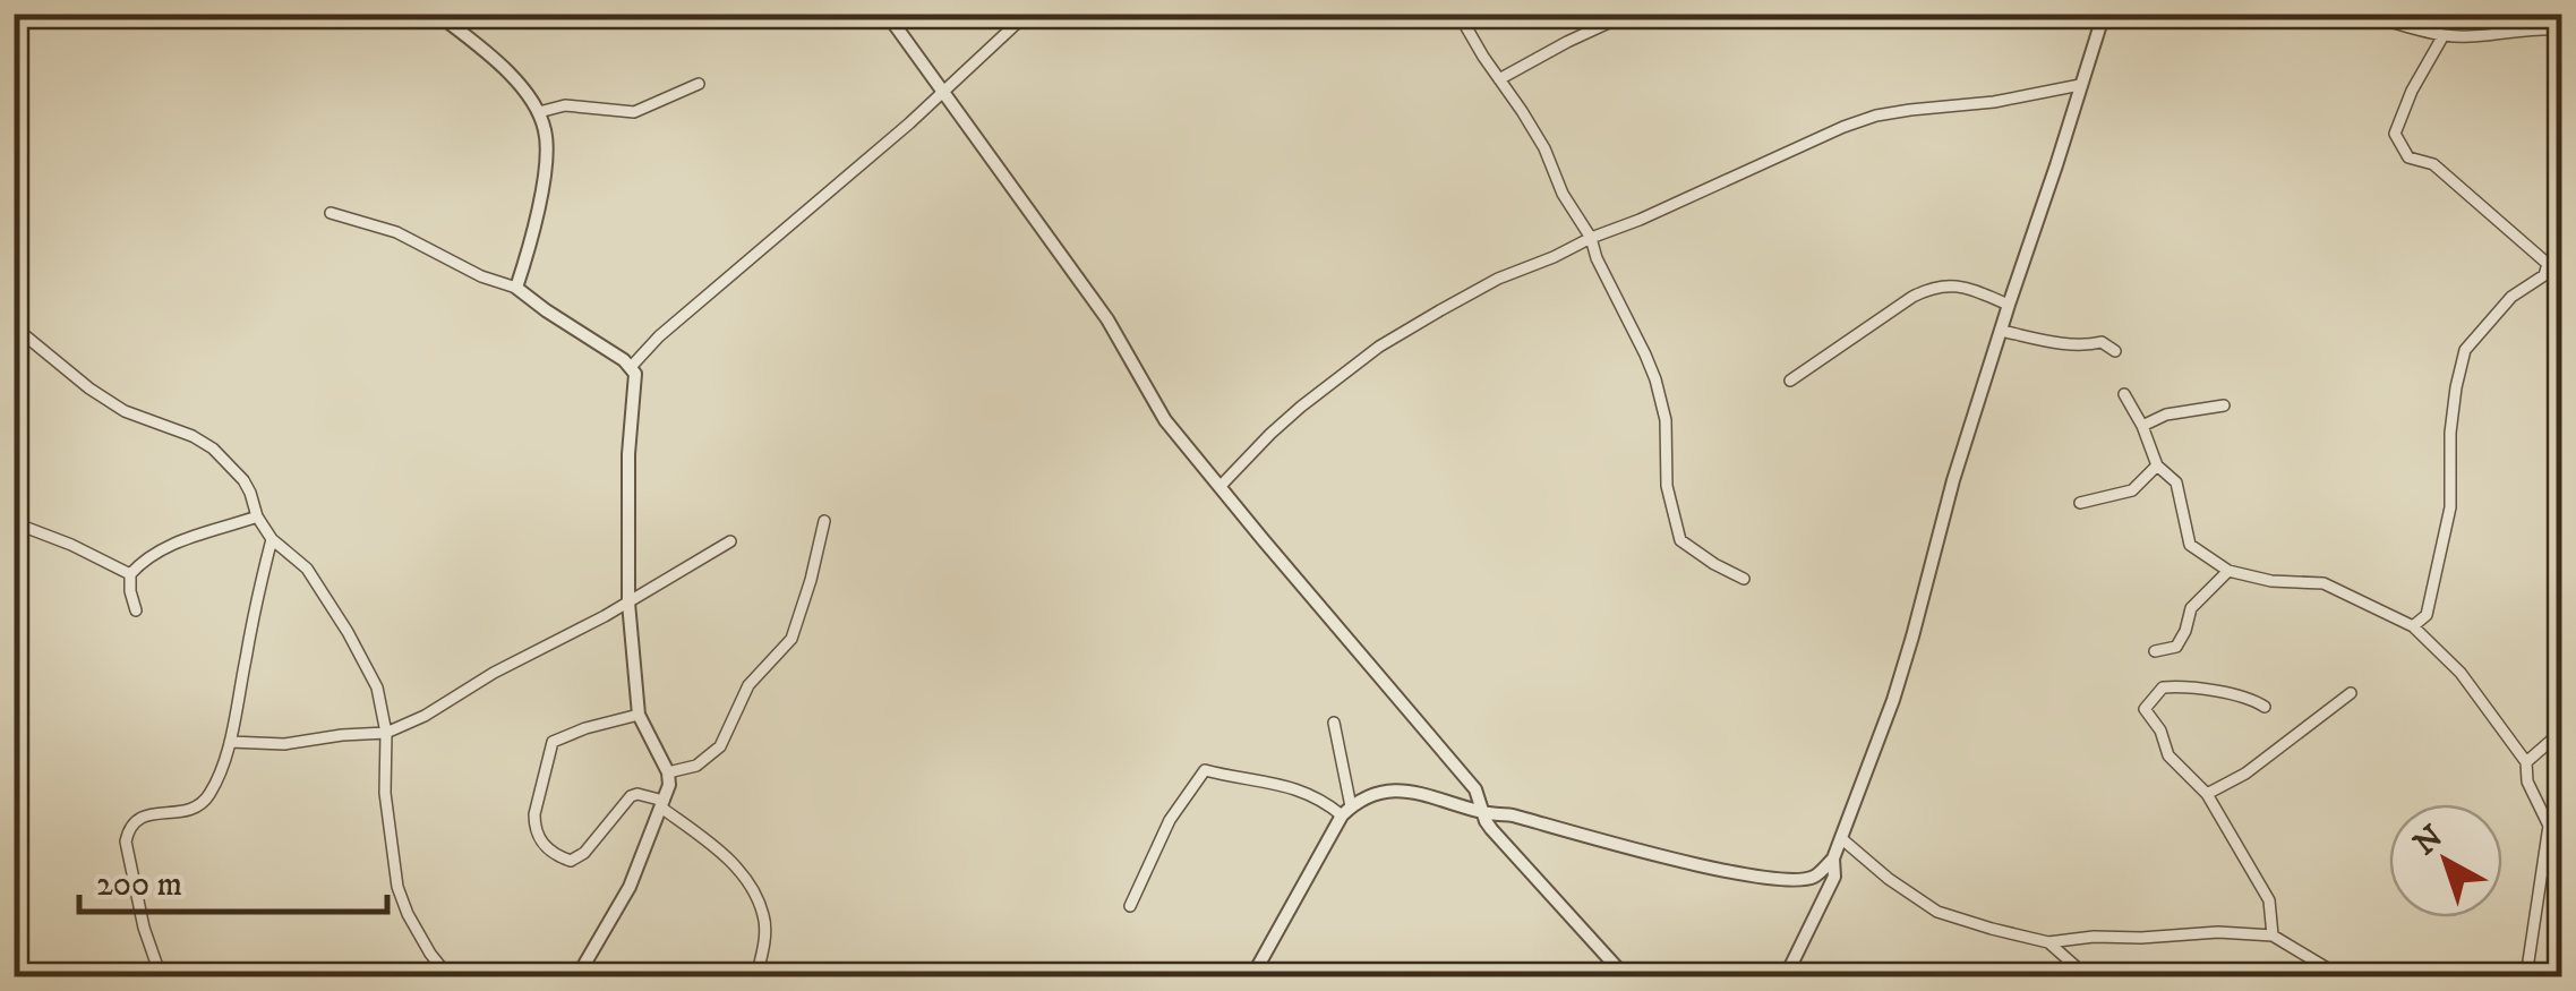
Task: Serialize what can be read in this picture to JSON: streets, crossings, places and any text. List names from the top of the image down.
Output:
{
  "scale_bar": "200 m",
  "north": "top left"
}
